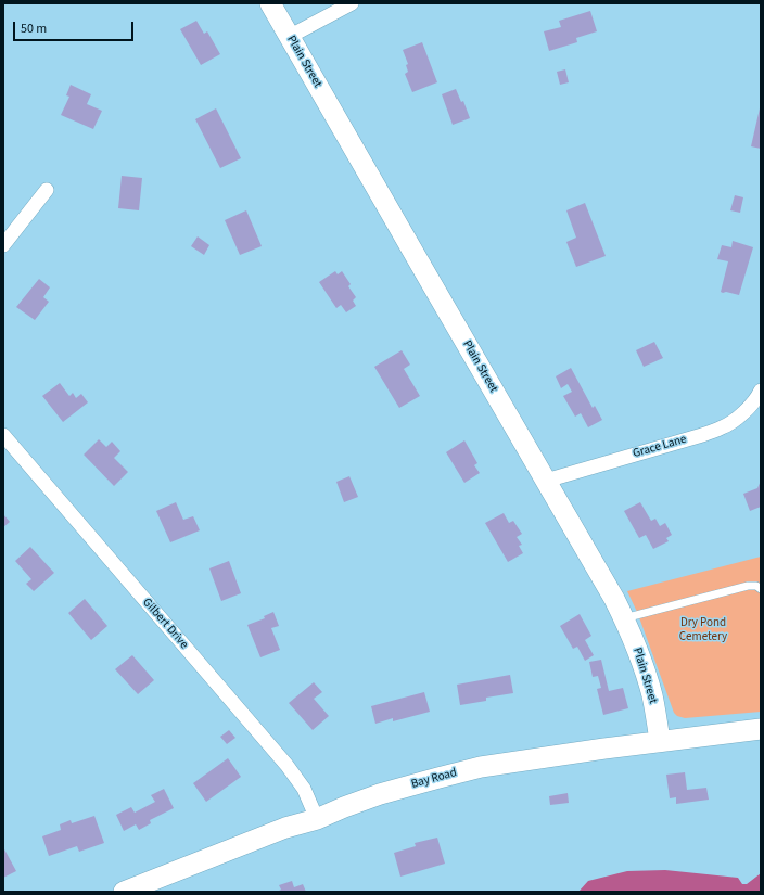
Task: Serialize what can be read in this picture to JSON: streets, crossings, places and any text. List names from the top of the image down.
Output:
{
  "streets": {
    "street": [
      "Plain Street",
      "Grace Lane",
      "Gilbert Drive",
      "Bay Road"
    ]
  },
  "crossings": [
    ["Plain Street", "Grace Lane"],
    ["Plain Street", "Bay Road"],
    ["Gilbert Drive", "Bay Road"]
  ],
  "parks": ["Dry Pond Cemetery"],
  "scale_bar": "50 m"
}
